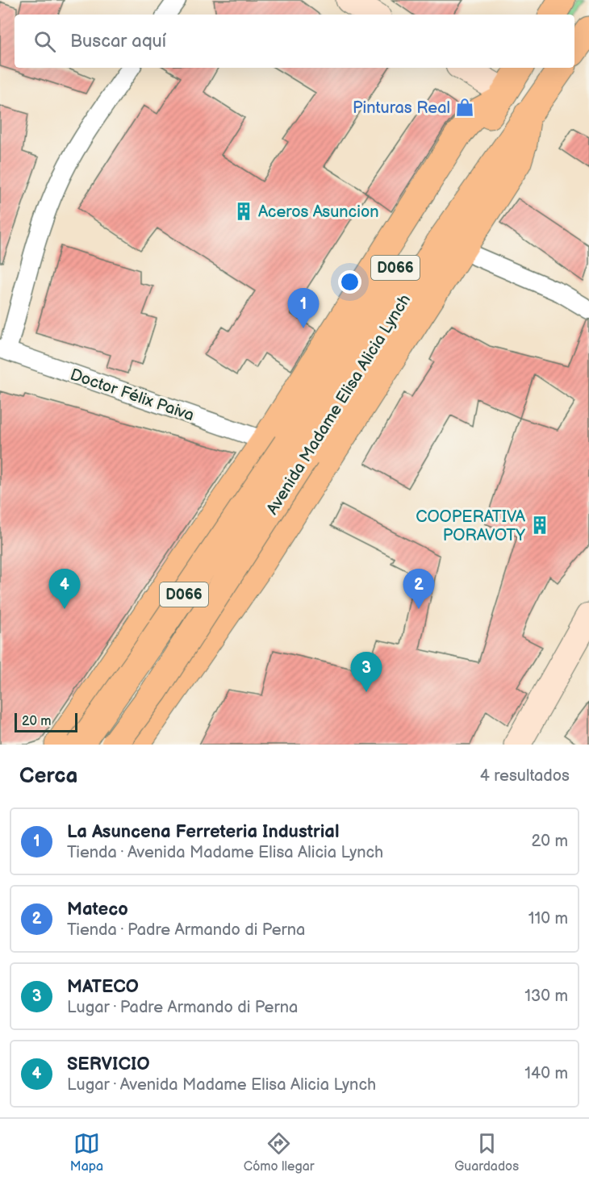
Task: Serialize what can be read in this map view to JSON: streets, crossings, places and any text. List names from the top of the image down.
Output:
{
  "streets": {
    "highway": ["D066", "Avenida Madame Elisa Alicia Lynch"],
    "street": ["Doctor Félix Paiva"]
  },
  "crossings": [
    ["Doctor Félix Paiva", "Avenida Madame Elisa Alicia Lynch"]
  ],
  "places": {
    "shop": ["Pinturas Real"],
    "building": ["Aceros Asuncion", "COOPERATIVA PORAVOTY"]
  },
  "scale_bar": "20 m",
  "page": {
    "search": "Buscar aquí",
    "pins": [
      "1",
      "2",
      "4",
      "3"
    ],
    "scale": "20 m",
    "heading": ["Cerca", "4 resultados"],
    "list": [
      {
        "mark": "1",
        "name": "La Asuncena Ferreteria Industrial",
        "note": "Tienda · Avenida Madame Elisa Alicia Lynch",
        "value": "20 m"
      },
      {
        "mark": "2",
        "name": "Mateco",
        "note": "Tienda · Padre Armando di Perna",
        "value": "110 m"
      },
      {
        "mark": "3",
        "name": "MATECO",
        "note": "Lugar · Padre Armando di Perna",
        "value": "130 m"
      },
      {
        "mark": "4",
        "name": "SERVICIO",
        "note": "Lugar · Avenida Madame Elisa Alicia Lynch",
        "value": "140 m"
      }
    ],
    "nav": ["Mapa", "Cómo llegar", "Guardados"]
  }
}
